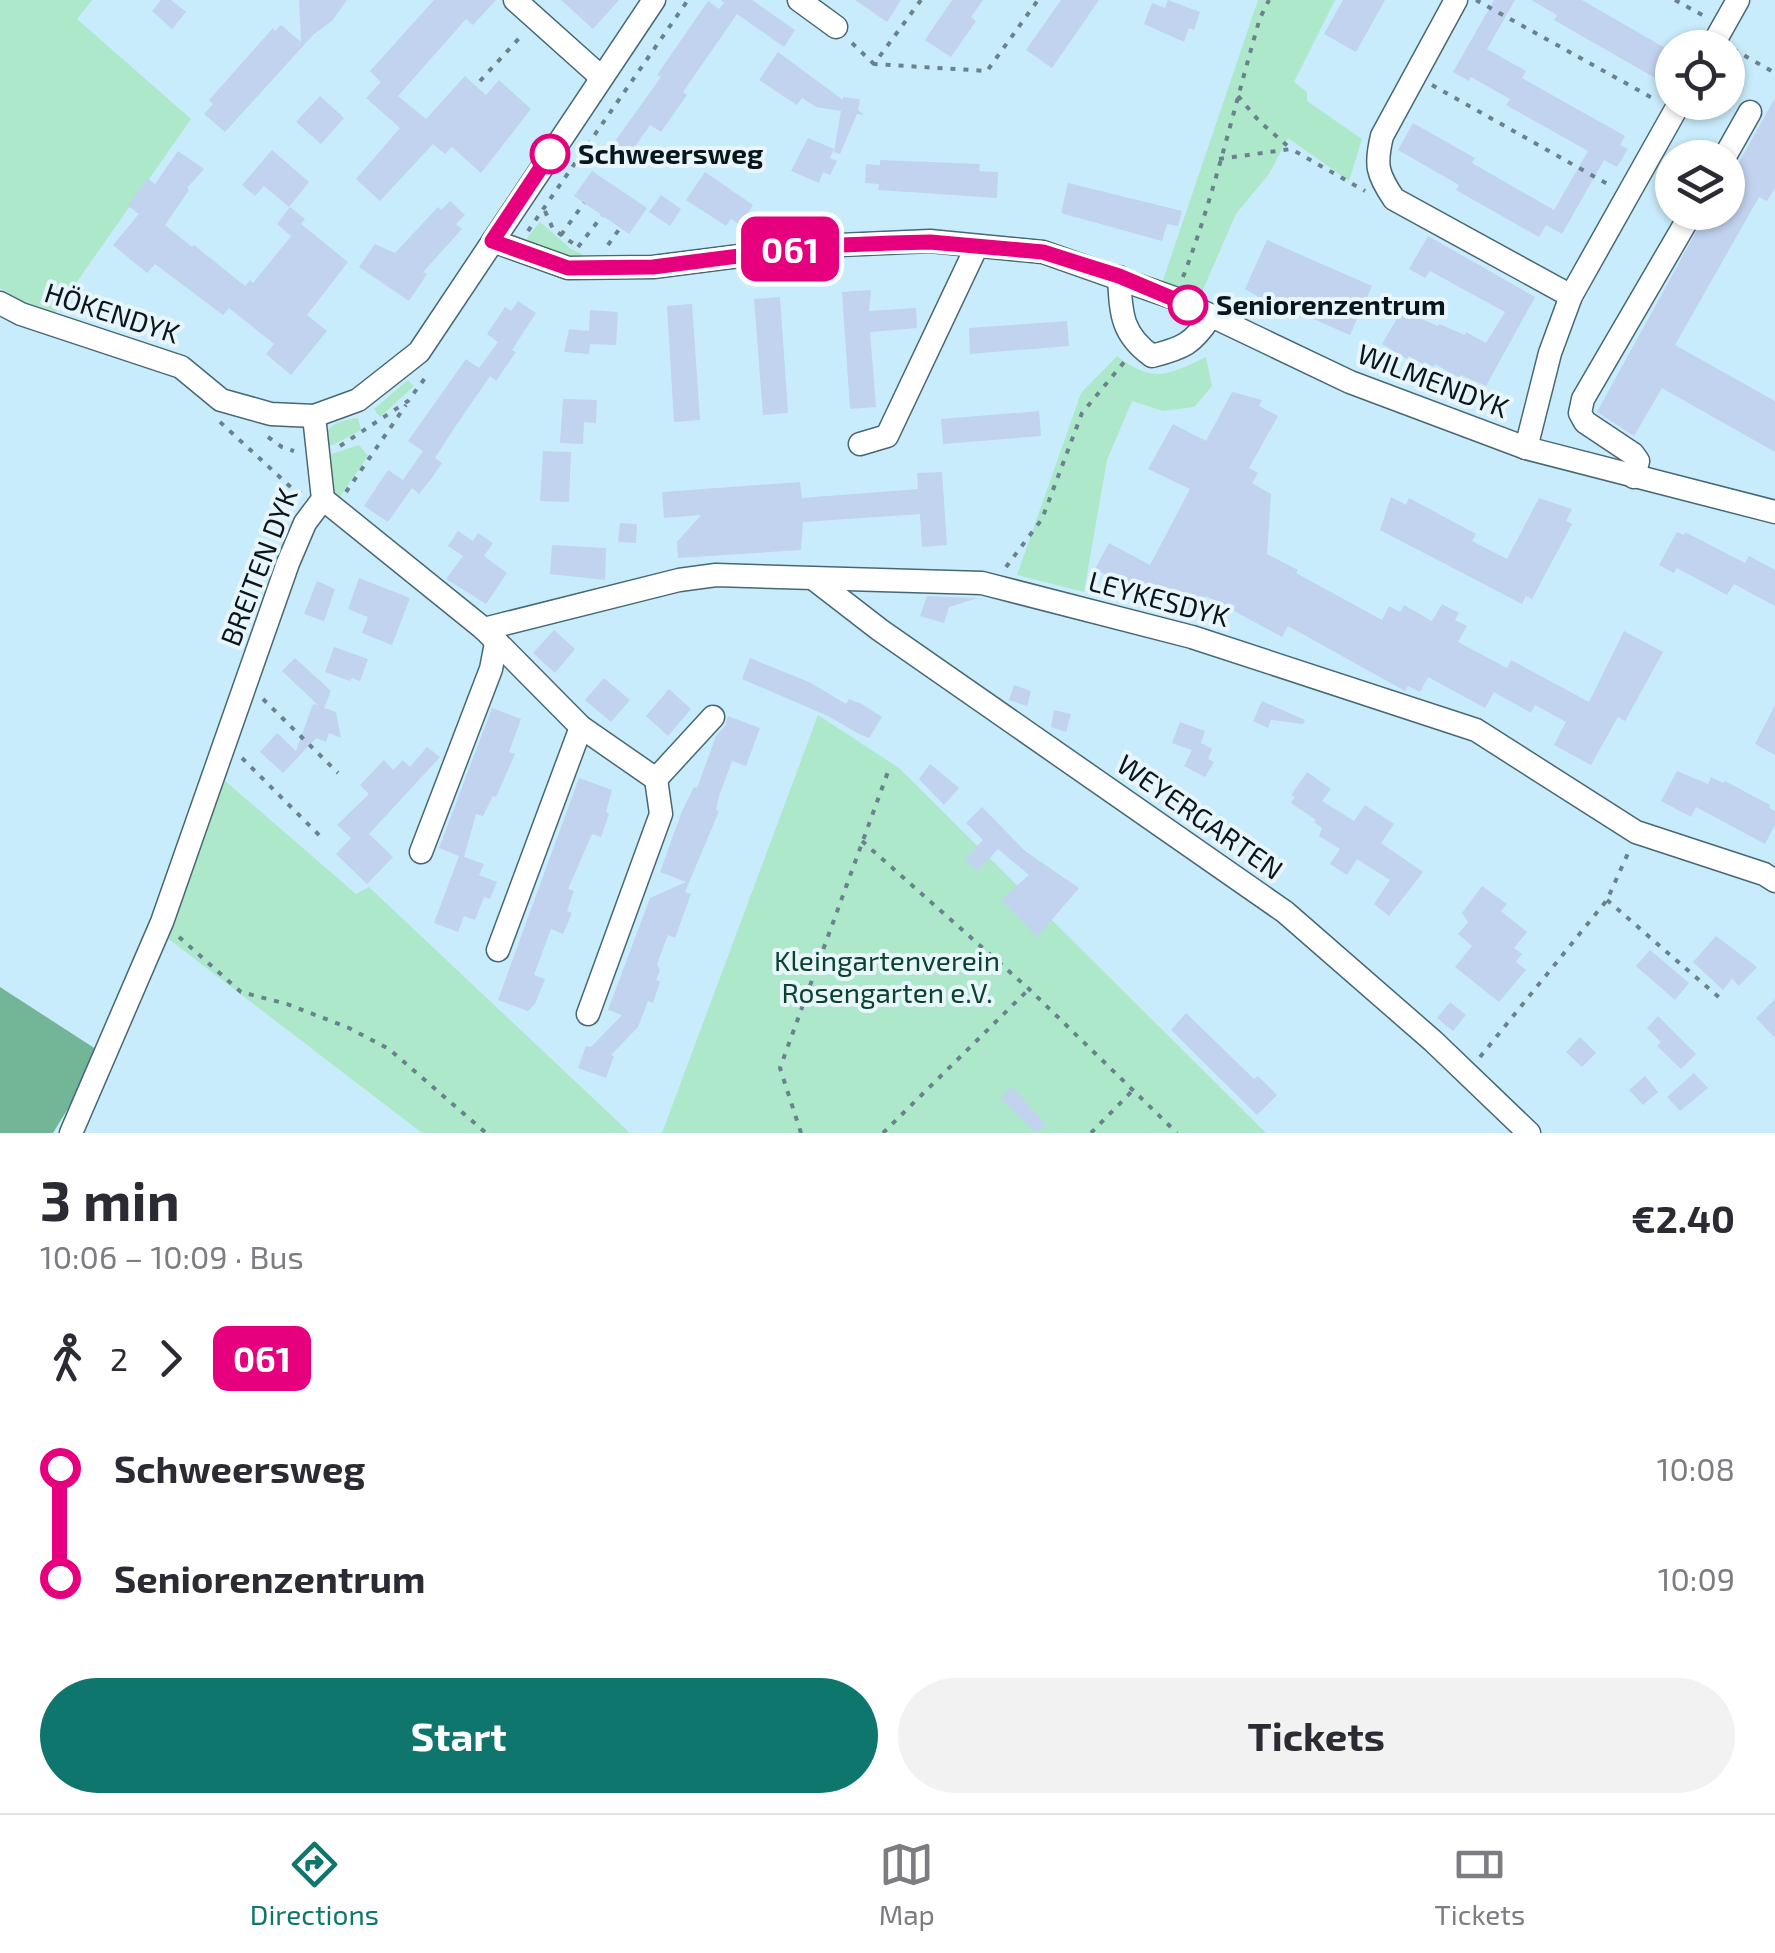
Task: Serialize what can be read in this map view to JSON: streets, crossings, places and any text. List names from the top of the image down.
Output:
{
  "streets": {
    "street": [
      "HÖKENDYK",
      "WILMENDYK",
      "BREITEN DYK",
      "LEYKESDYK",
      "WEYERGARTEN"
    ]
  },
  "crossings": [
    ["HÖKENDYK", "BREITEN DYK"],
    ["LEYKESDYK", "WEYERGARTEN"]
  ],
  "parks": ["Kleingartenverein Rosengarten e.V."],
  "places": ["Schweersweg", "Seniorenzentrum"],
  "lines": ["bus line 061"],
  "page": {
    "on_map": "061",
    "heading": ["3 min", "10:06 – 10:09 · Bus", "€2.40"],
    "legs": ["2", "061"],
    "list": [
      {
        "name": "Schweersweg",
        "value": "10:08"
      },
      {
        "name": "Seniorenzentrum",
        "value": "10:09"
      }
    ],
    "buttons": ["Start", "Tickets"],
    "tabs": ["Directions", "Map", "Tickets"]
  }
}
